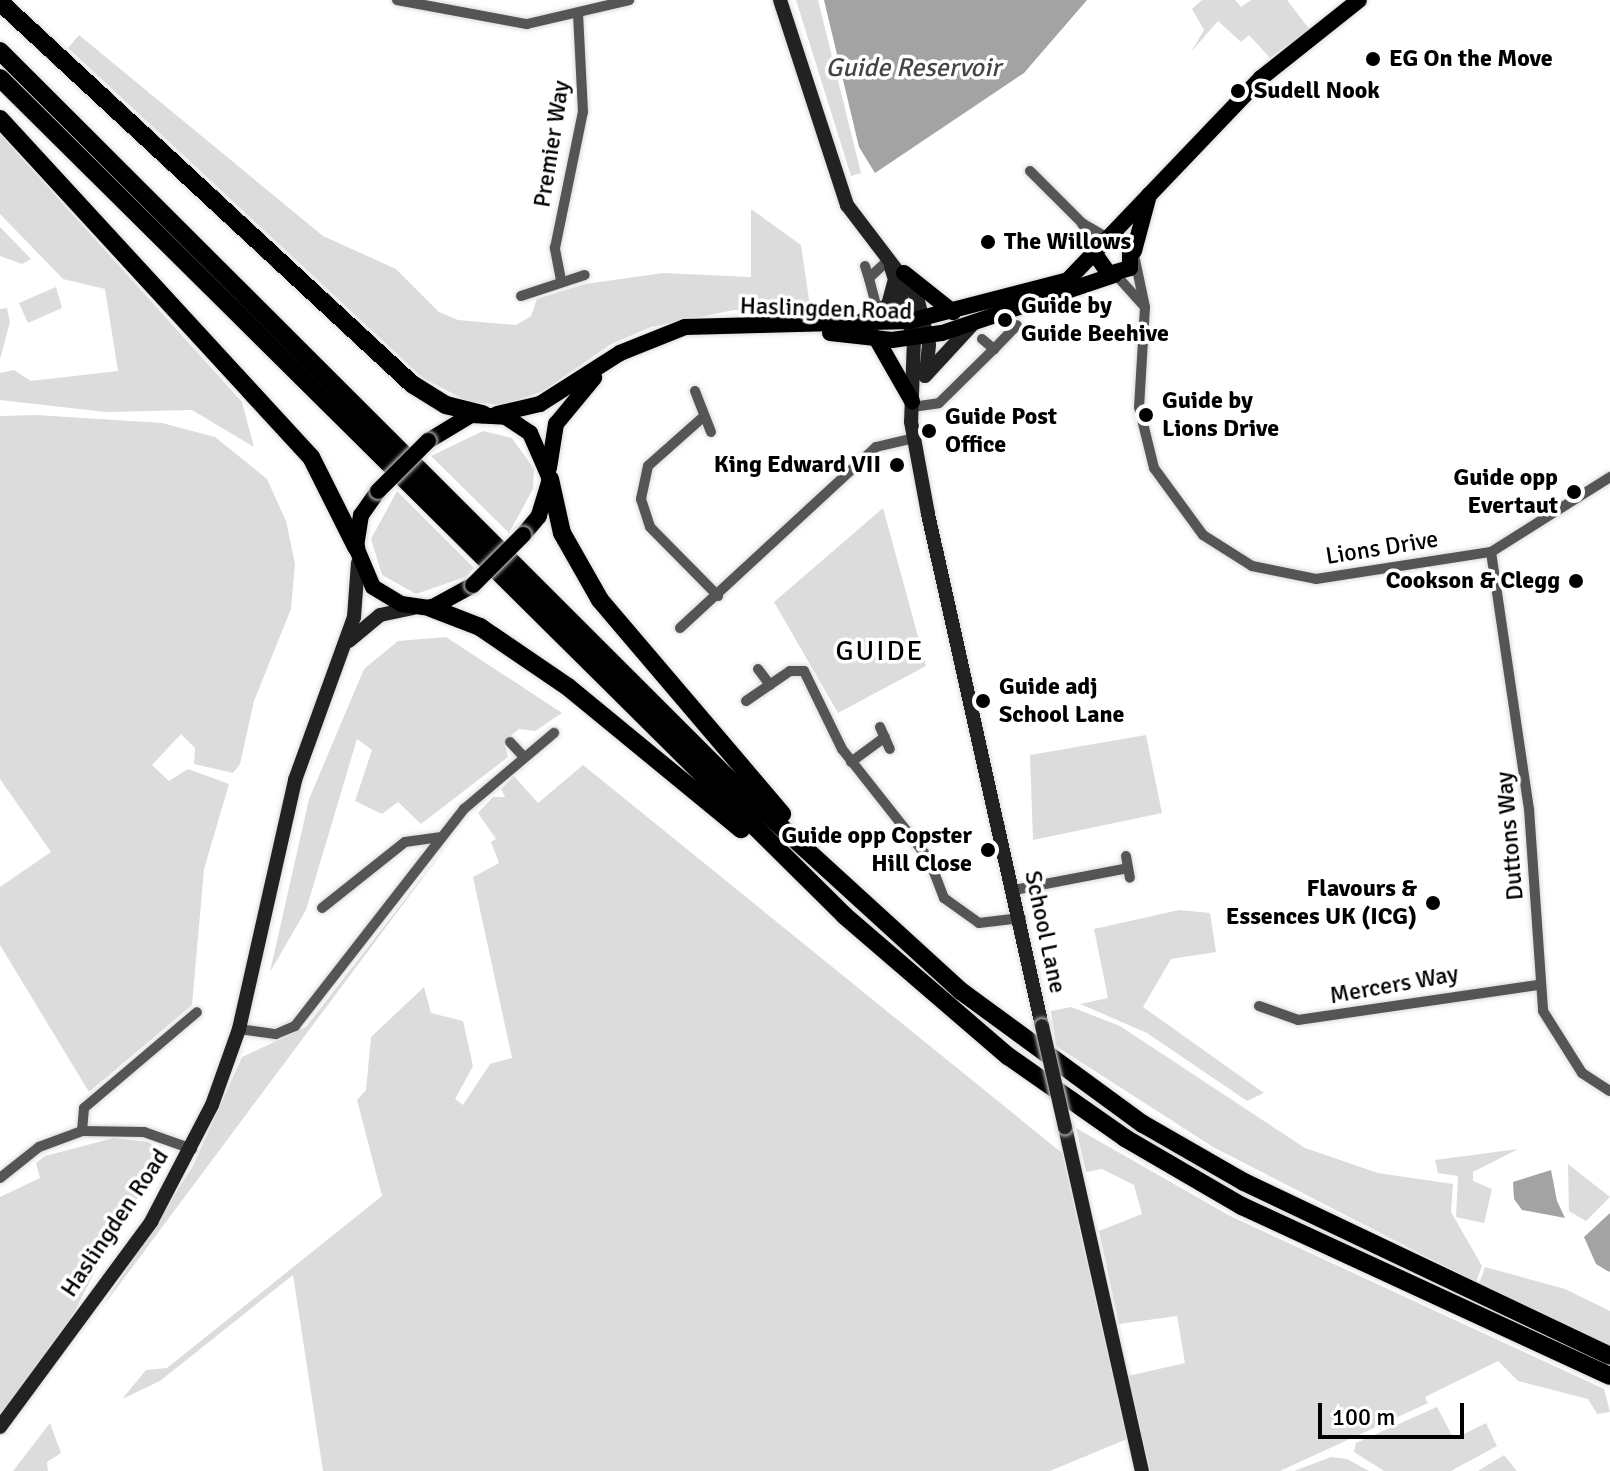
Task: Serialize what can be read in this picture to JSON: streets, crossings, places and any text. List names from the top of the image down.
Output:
{
  "streets": {
    "highway": ["Haslingden Road"],
    "main road": ["School Lane"],
    "street": [
      "Premier Way",
      "Lions Drive",
      "Duttons Way",
      "Mercers Way"
    ]
  },
  "crossings": [
    ["Haslingden Road", "Lions Drive"],
    ["Haslingden Road", "School Lane"],
    ["Lions Drive", "Duttons Way"],
    ["Duttons Way", "Mercers Way"]
  ],
  "districts": ["GUIDE"],
  "water": ["Guide Reservoir"],
  "places": [
    "EG On the Move",
    "Sudell Nook",
    "The Willows",
    "Guide by Guide Beehive",
    "Guide by Lions Drive",
    "Guide Post Office",
    "King Edward VII",
    "Guide opp Evertaut",
    "Cookson & Clegg",
    "Guide adj School Lane",
    "Guide opp Copster Hill Close",
    "Flavours & Essences UK (ICG)"
  ],
  "scale_bar": "100 m"
}
